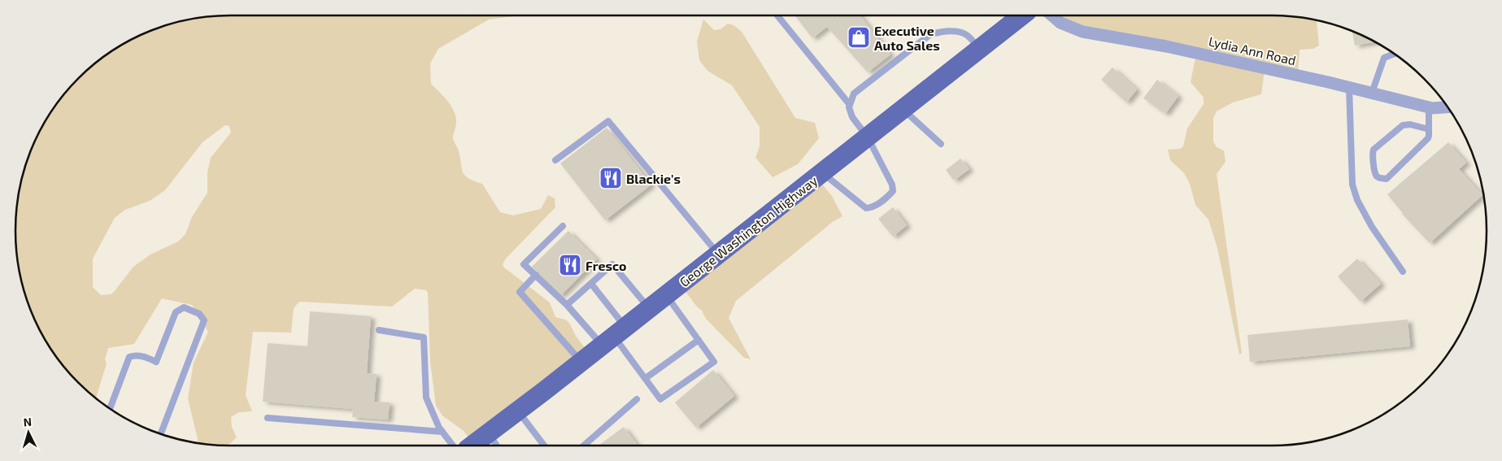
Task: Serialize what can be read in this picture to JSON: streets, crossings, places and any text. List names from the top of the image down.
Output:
{
  "streets": {
    "main road": ["George Washington Highway"],
    "street": ["Lydia Ann Road"]
  },
  "places": {
    "shop": ["Executive Auto Sales"],
    "restaurant": ["Blackie's", "Fresco"]
  },
  "north": "top"
}
